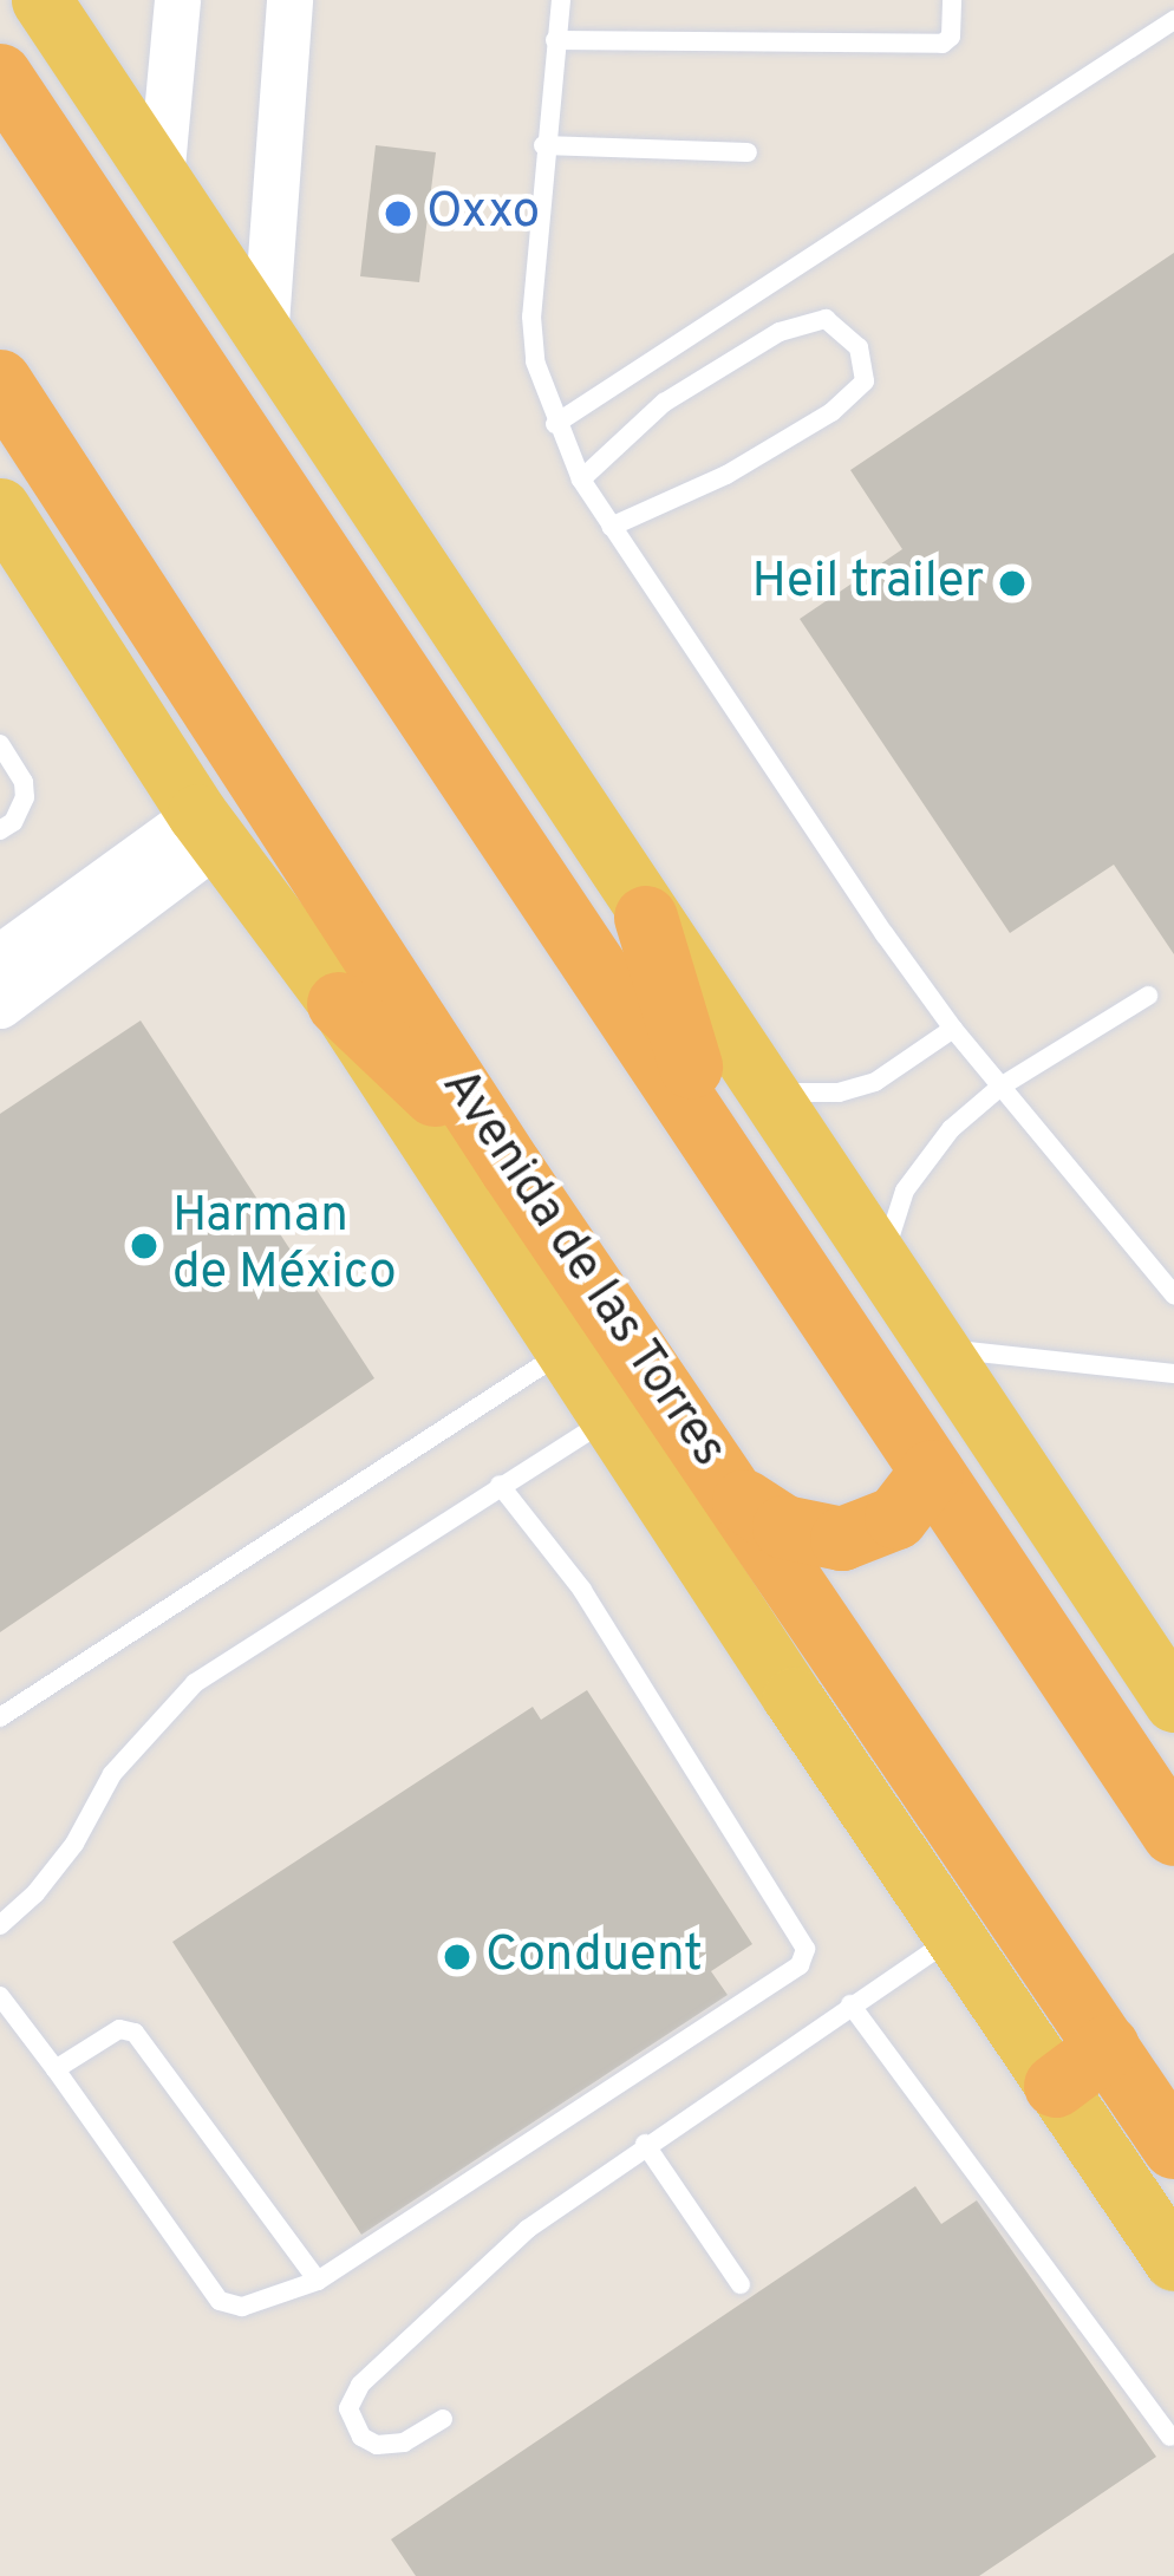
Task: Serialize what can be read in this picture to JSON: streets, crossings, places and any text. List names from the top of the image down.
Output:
{
  "streets": {
    "highway": ["Avenida de las Torres"]
  },
  "places": [
    "Oxxo",
    "Heil trailer",
    "Harman de México",
    "Conduent"
  ]
}
